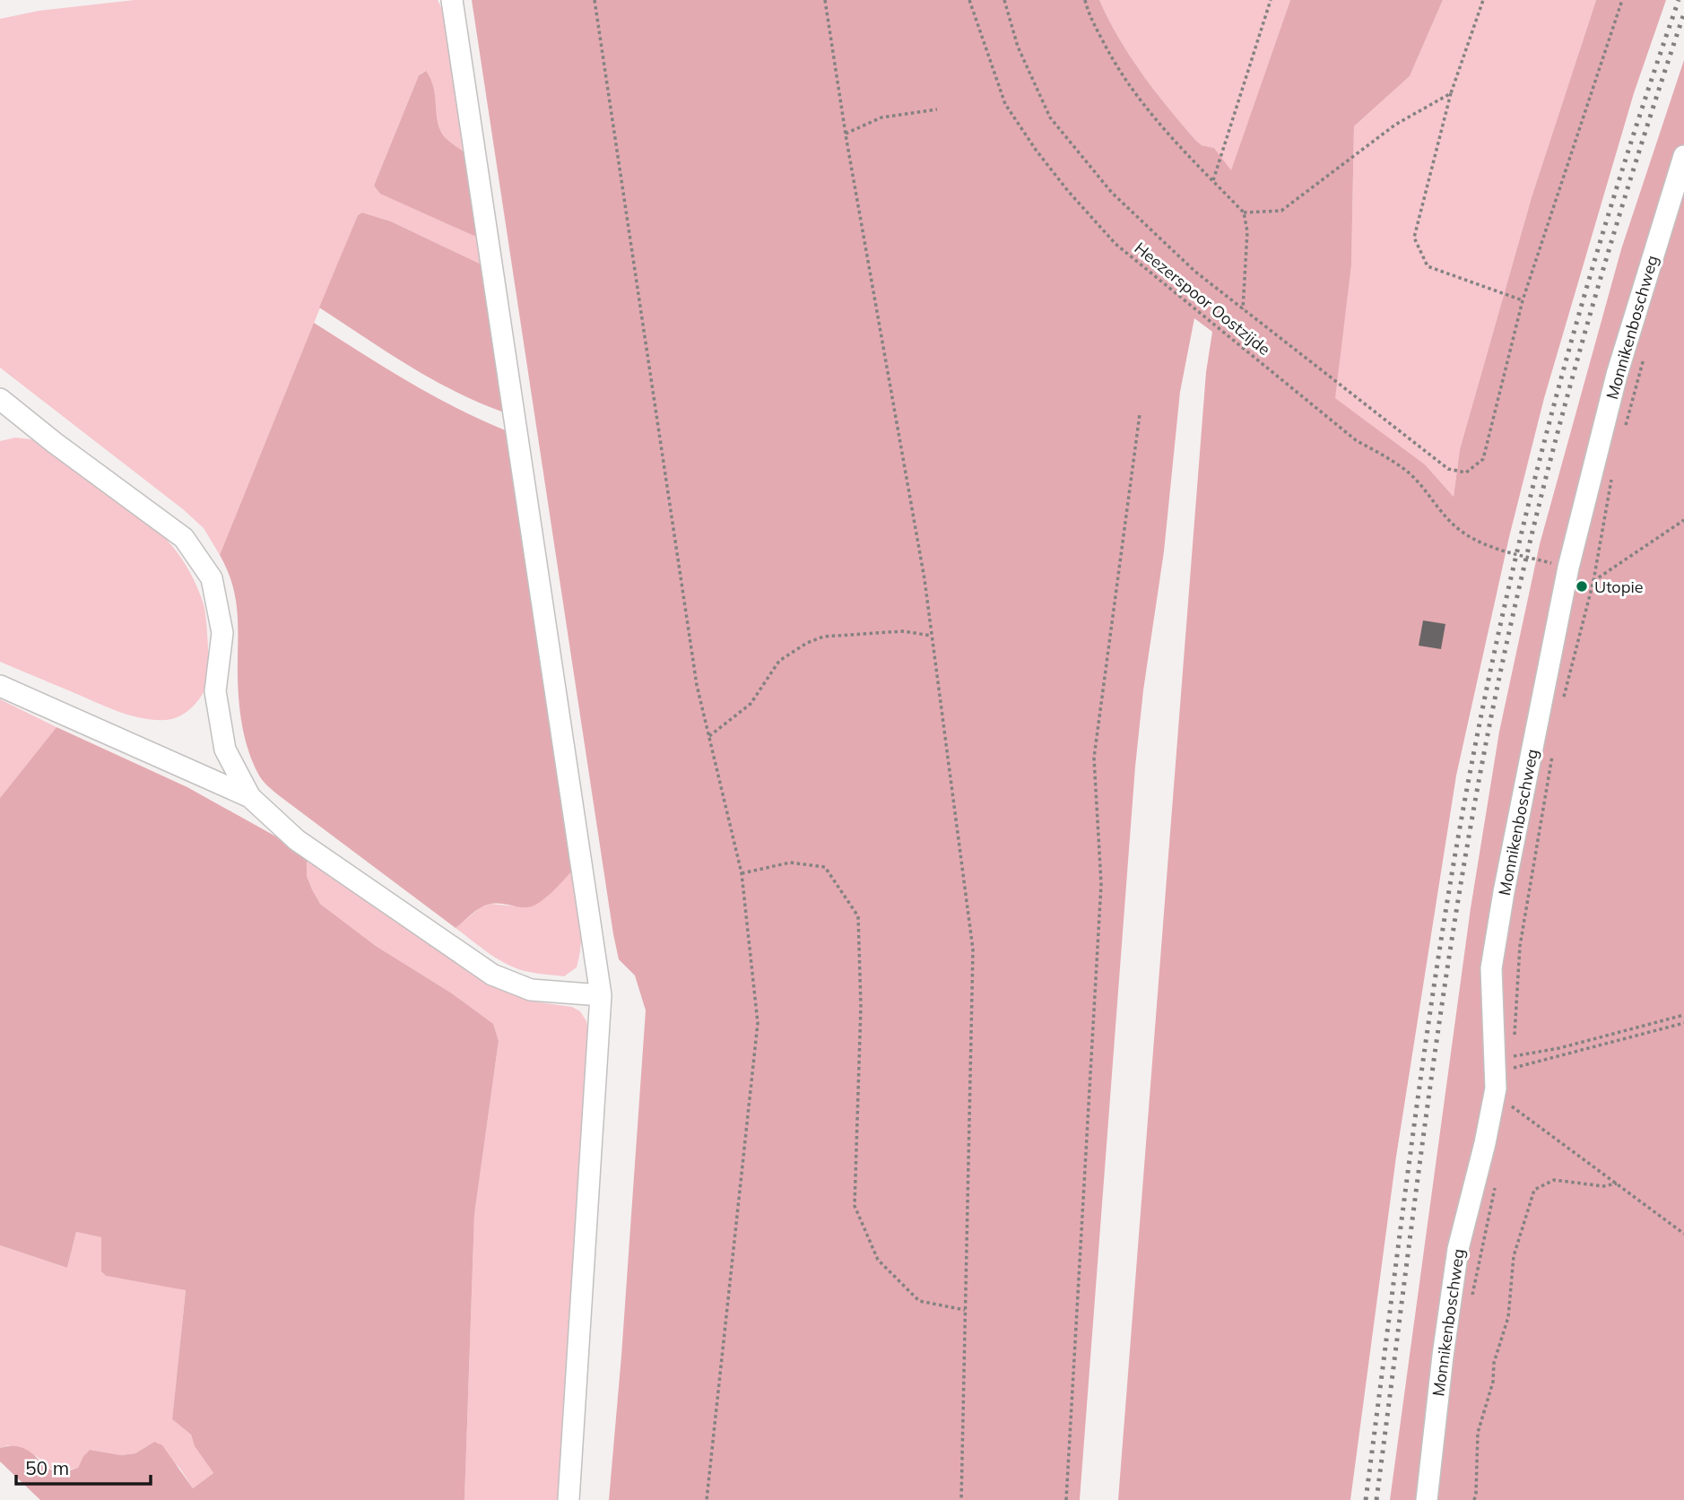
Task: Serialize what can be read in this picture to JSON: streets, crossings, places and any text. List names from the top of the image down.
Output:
{
  "streets": {
    "street": ["Monnikenboschweg"],
    "path": ["Heezerspoor Oostzijde"]
  },
  "crossings": [
    ["Heezerspoor Oostzijde", "Monnikenboschweg"]
  ],
  "places": ["Utopie"],
  "scale_bar": "50 m"
}
